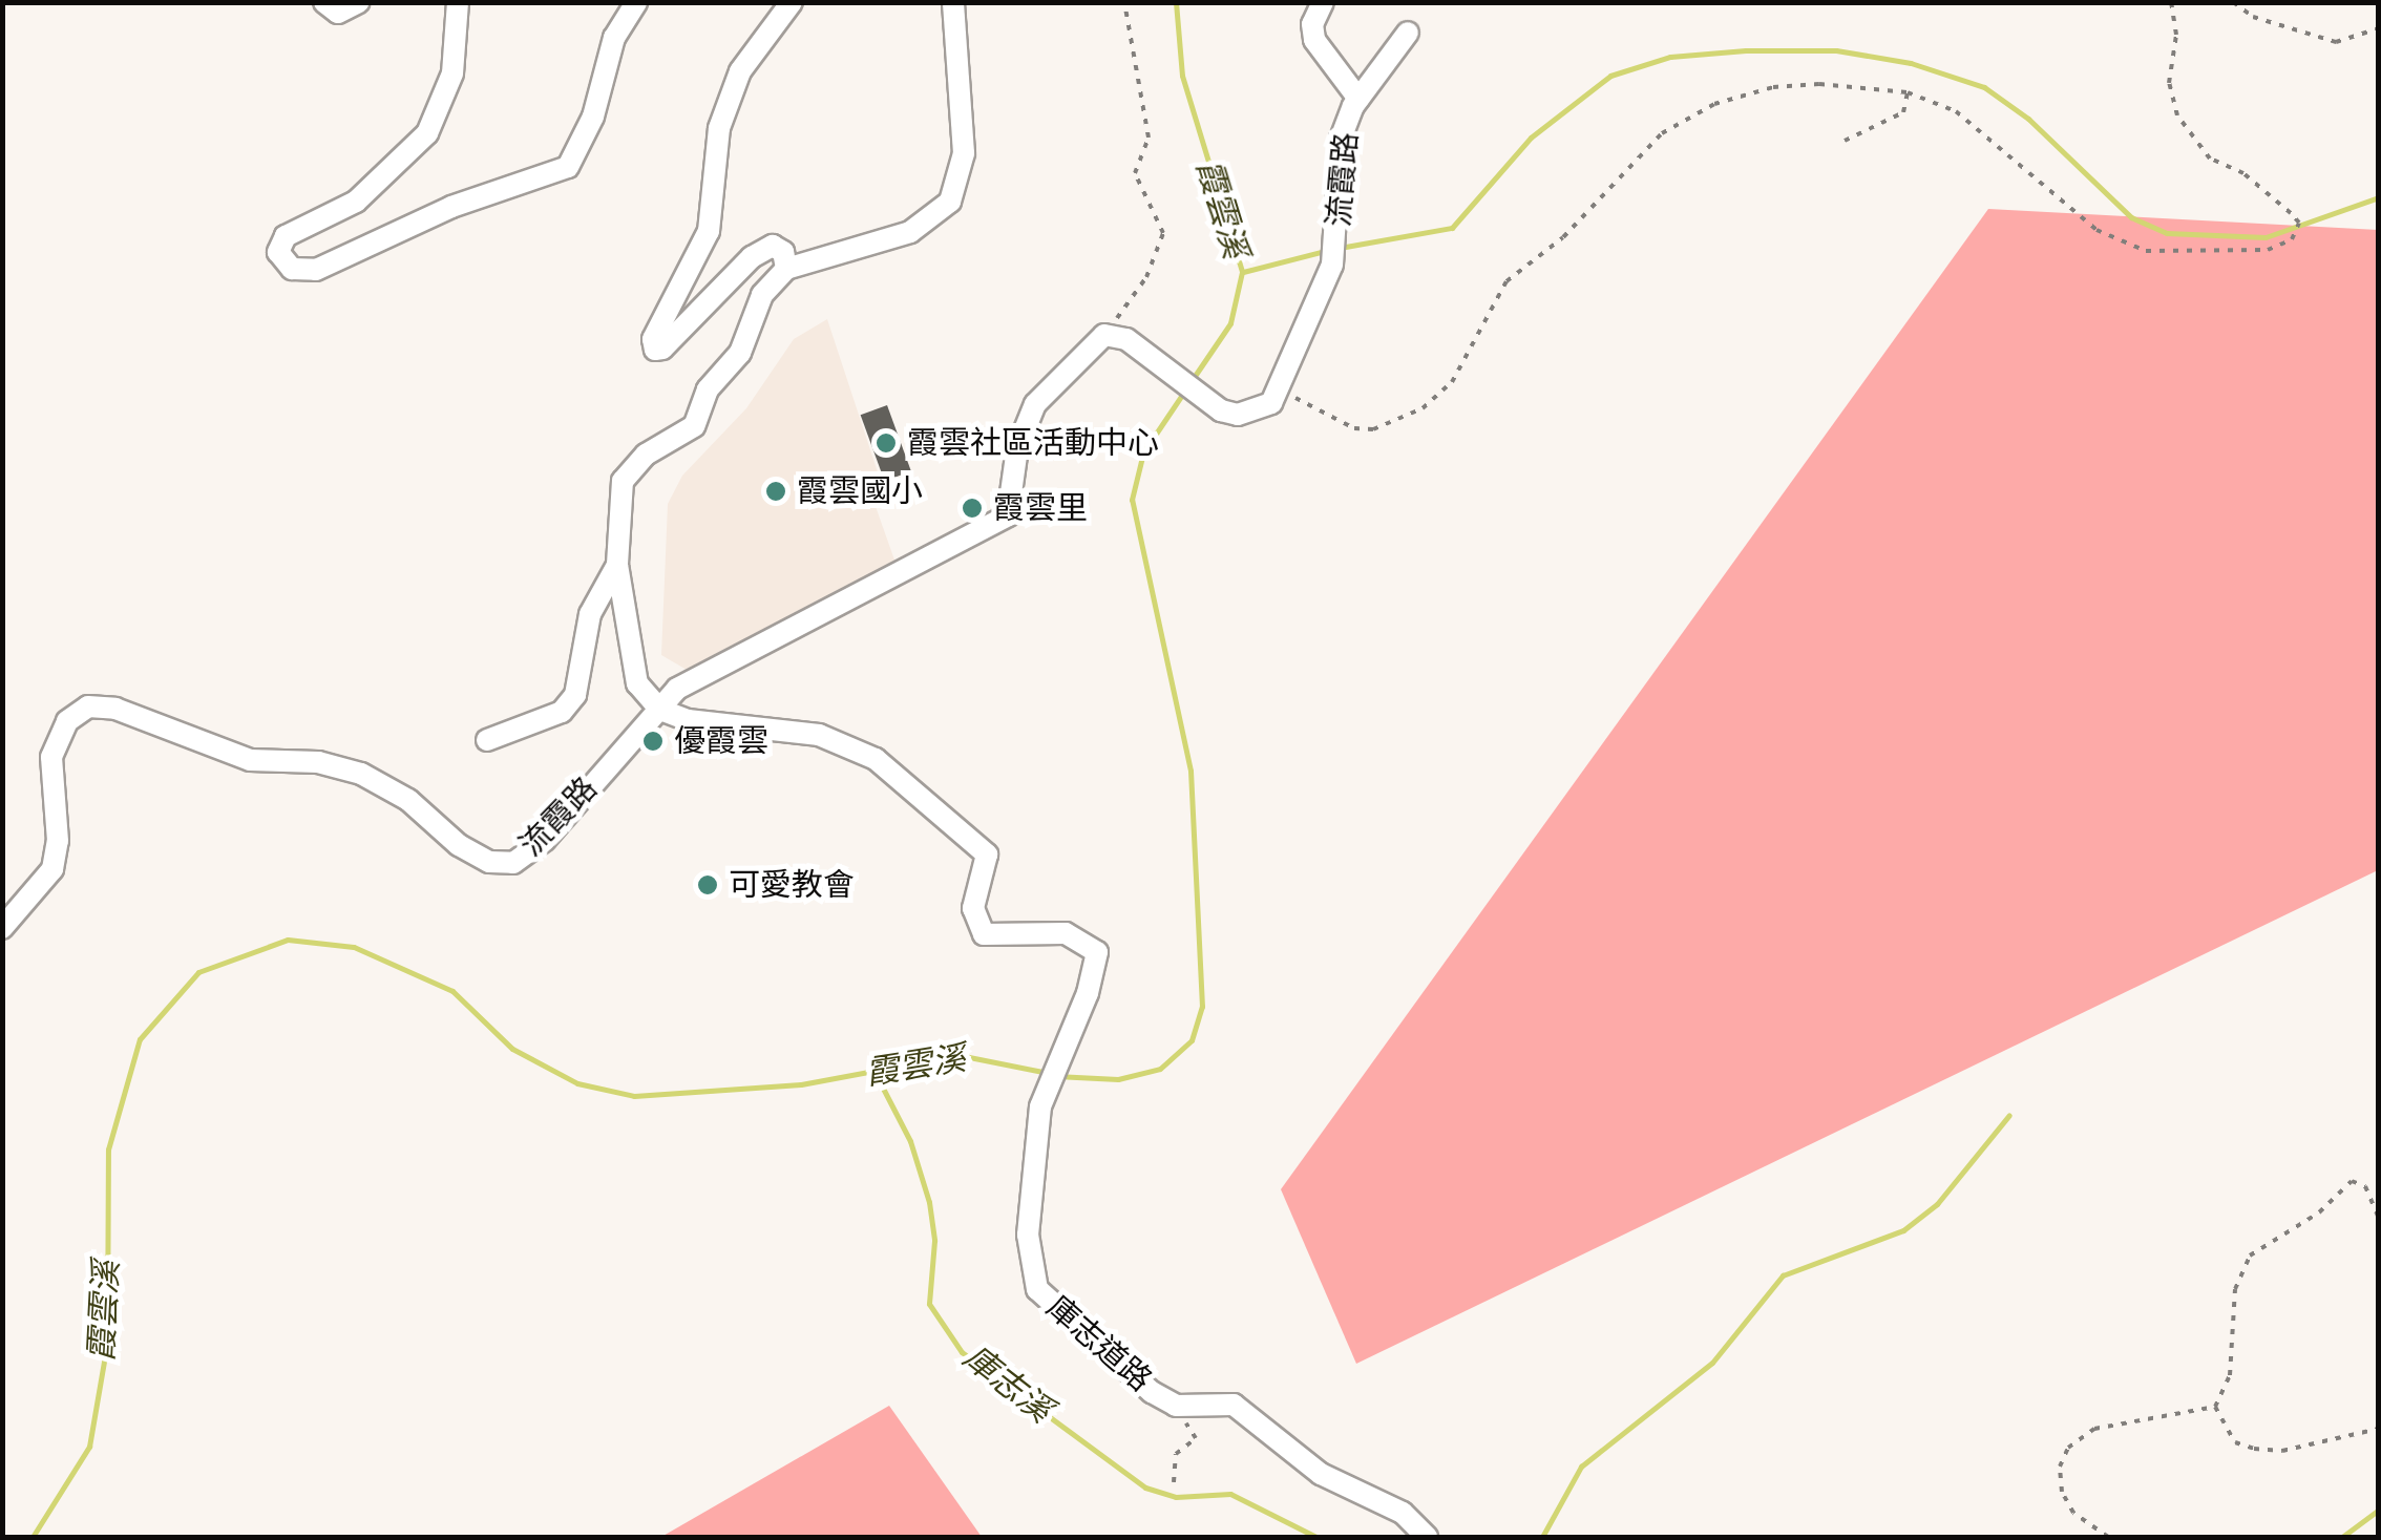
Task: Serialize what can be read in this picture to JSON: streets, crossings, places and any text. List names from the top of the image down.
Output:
{
  "streets": {
    "street": ["流霞路", "庫志道路"]
  },
  "crossings": [
    ["流霞路", "庫志道路"]
  ],
  "water": ["霞雲溪", "庫志溪"],
  "places": [
    "霞雲社區活動中心",
    "霞雲國小",
    "霞雲里",
    "優霞雲",
    "可愛教會"
  ]
}
